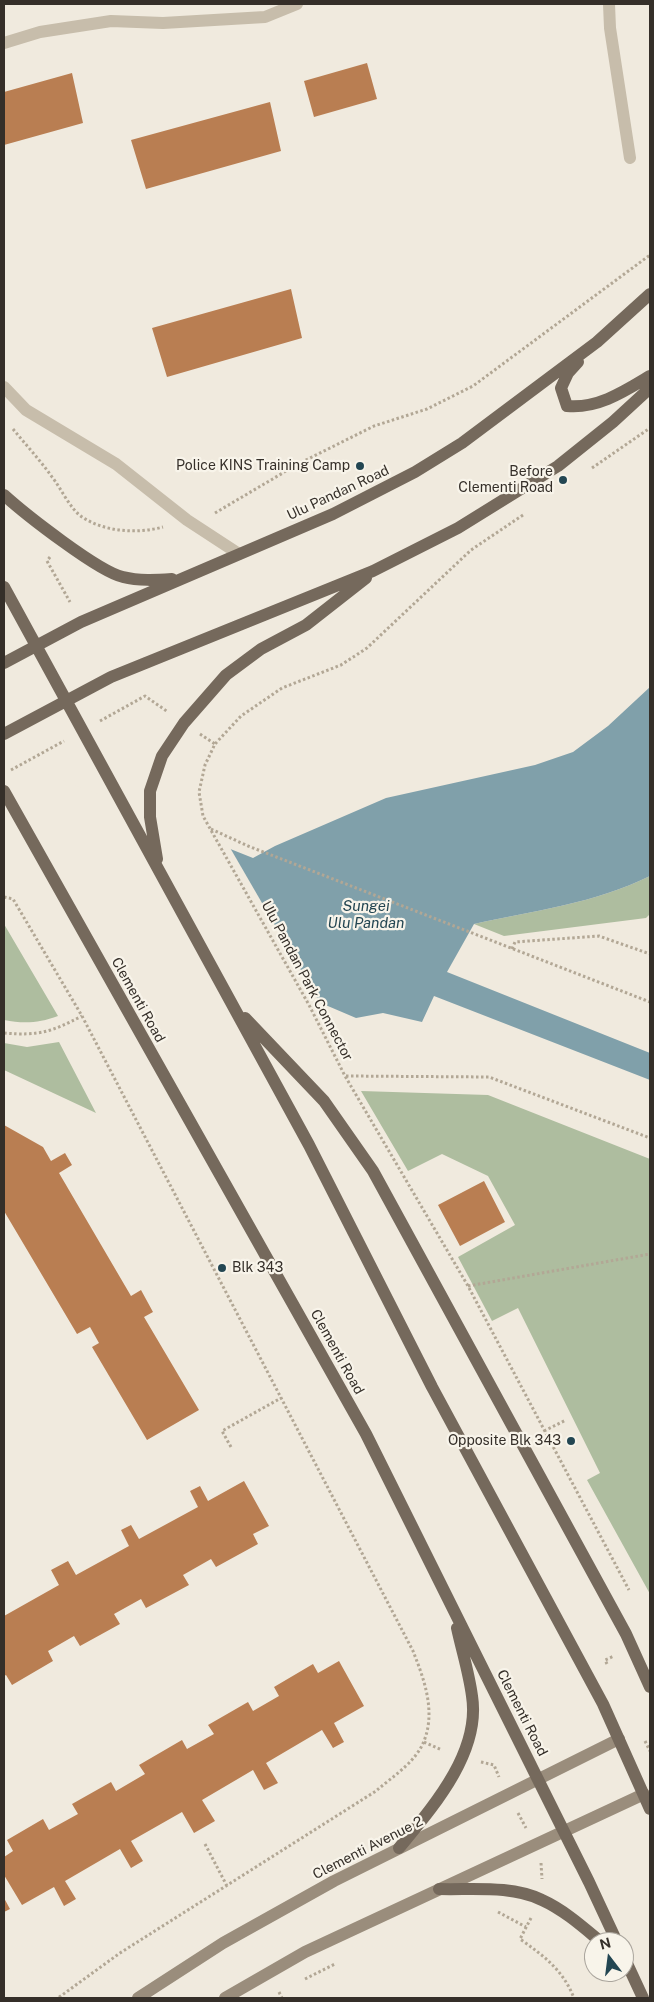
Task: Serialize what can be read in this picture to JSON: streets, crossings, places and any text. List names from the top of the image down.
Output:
{
  "streets": {
    "main road": ["Ulu Pandan Road", "Clementi Road", "Clementi Avenue 2"],
    "path": ["Ulu Pandan Park Connector"]
  },
  "crossings": [
    ["Clementi Road", "Clementi Avenue 2"]
  ],
  "water": ["Sungei Ulu Pandan"],
  "places": [
    "Police KINS Training Camp",
    "Before Clementi Road",
    "Blk 343",
    "Opposite Blk 343"
  ],
  "north": "top"
}
